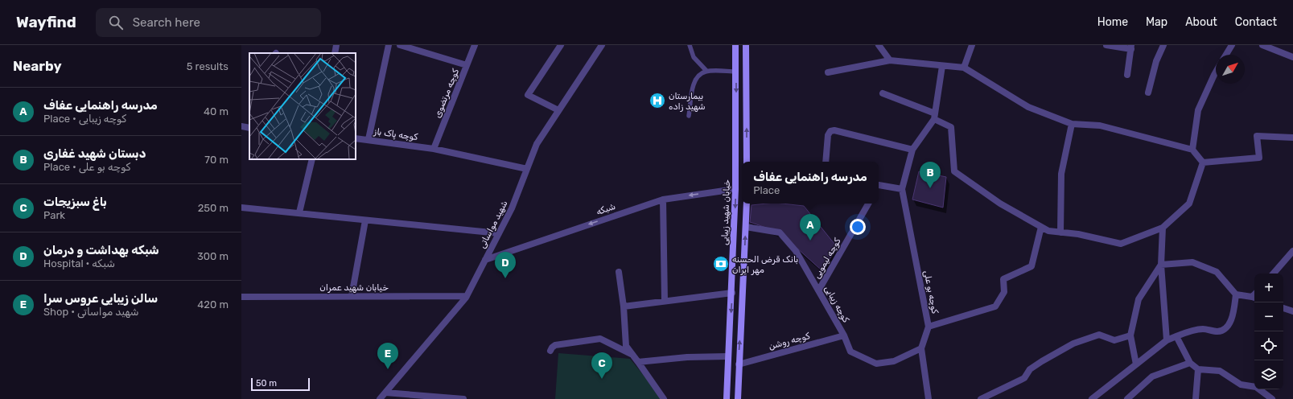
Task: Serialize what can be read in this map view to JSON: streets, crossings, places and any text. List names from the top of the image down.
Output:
{
  "streets": {
    "main road": ["خیابان شهید زیبایی"],
    "street": [
      "کوچه مرتضوی",
      "کوچه پاک باز",
      "شبکه",
      "شهید مواساتی",
      "کوچه لیمویی",
      "خیابان شهید عمران",
      "کوچه بو علی",
      "کوچه زیبایی",
      "کوچه روشن"
    ]
  },
  "crossings": [
    ["کوچه مرتضوی", "کوچه پاک باز"],
    ["کوچه پاک باز", "شهید مواساتی"],
    ["شبکه", "خیابان شهید زیبایی"],
    ["شبکه", "شهید مواساتی"],
    ["شهید مواساتی", "خیابان شهید عمران"],
    ["کوچه لیمویی", "کوچه زیبایی"],
    ["کوچه بو علی", "کوچه زیبایی"],
    ["کوچه زیبایی", "کوچه روشن"]
  ],
  "one_way": ["شبکه"],
  "places": {
    "hospital": ["بیمارستان شهید زاده"],
    "bank": ["بانک قرض الحسنه مهر ایران"]
  },
  "scale_bar": "50 m",
  "north": "top right",
  "page": {
    "header": "Wayfind",
    "search": "Search here",
    "nav": [
      "Home",
      "Map",
      "About",
      "Contact"
    ],
    "heading": ["Nearby", "5 results"],
    "list": [
      {
        "mark": "A",
        "name": "مدرسه راهنمایی عفاف",
        "note": "Place · کوچه زیبایی",
        "value": "40 m"
      },
      {
        "mark": "B",
        "name": "دبستان شهید غفاری",
        "note": "Place · کوچه بو علی",
        "value": "70 m"
      },
      {
        "mark": "C",
        "name": "باغ سبزیجات",
        "note": "Park",
        "value": "250 m"
      },
      {
        "mark": "D",
        "name": "شبکه بهداشت و درمان",
        "note": "Hospital · شبکه",
        "value": "300 m"
      },
      {
        "mark": "E",
        "name": "سالن زیبایی عروس سرا",
        "note": "Shop · شهید مواساتی",
        "value": "420 m"
      }
    ],
    "popup": ["مدرسه راهنمایی عفاف", "Place"],
    "pins": [
      "B",
      "A",
      "D",
      "E",
      "C"
    ],
    "map_buttons": ["+", "−"],
    "scale": "50 m"
  }
}
